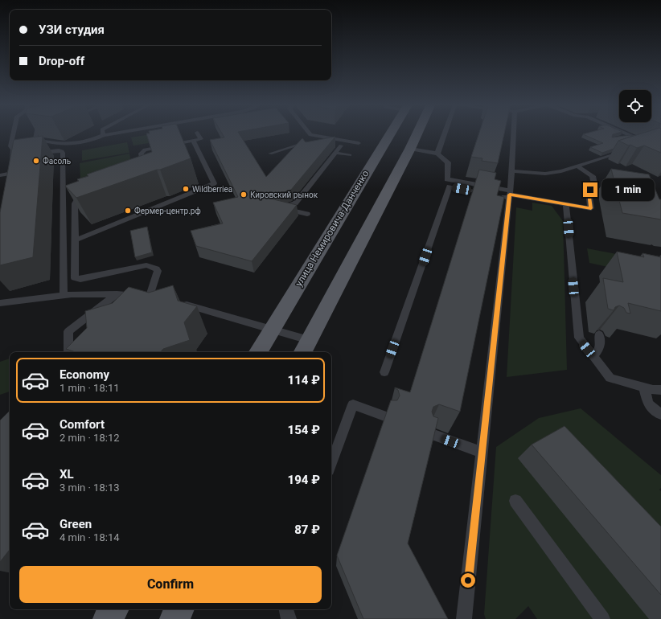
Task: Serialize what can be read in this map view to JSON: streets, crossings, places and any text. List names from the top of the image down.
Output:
{
  "streets": {
    "main road": ["улица Немировича-Данченко"]
  },
  "places": [
    "Фасоль",
    "Wildberriea",
    "Кировский рынок",
    "Фермер-центр.рф"
  ],
  "page": {
    "banner": ["УЗИ студия", "Drop-off"],
    "bubble": "1 min",
    "list": [
      {
        "name": "Economy",
        "note": "1 min · 18:11",
        "value": "114 ₽"
      },
      {
        "name": "Comfort",
        "note": "2 min · 18:12",
        "value": "154 ₽"
      },
      {
        "name": "XL",
        "note": "3 min · 18:13",
        "value": "194 ₽"
      },
      {
        "name": "Green",
        "note": "4 min · 18:14",
        "value": "87 ₽"
      }
    ],
    "buttons": "Confirm"
  }
}
